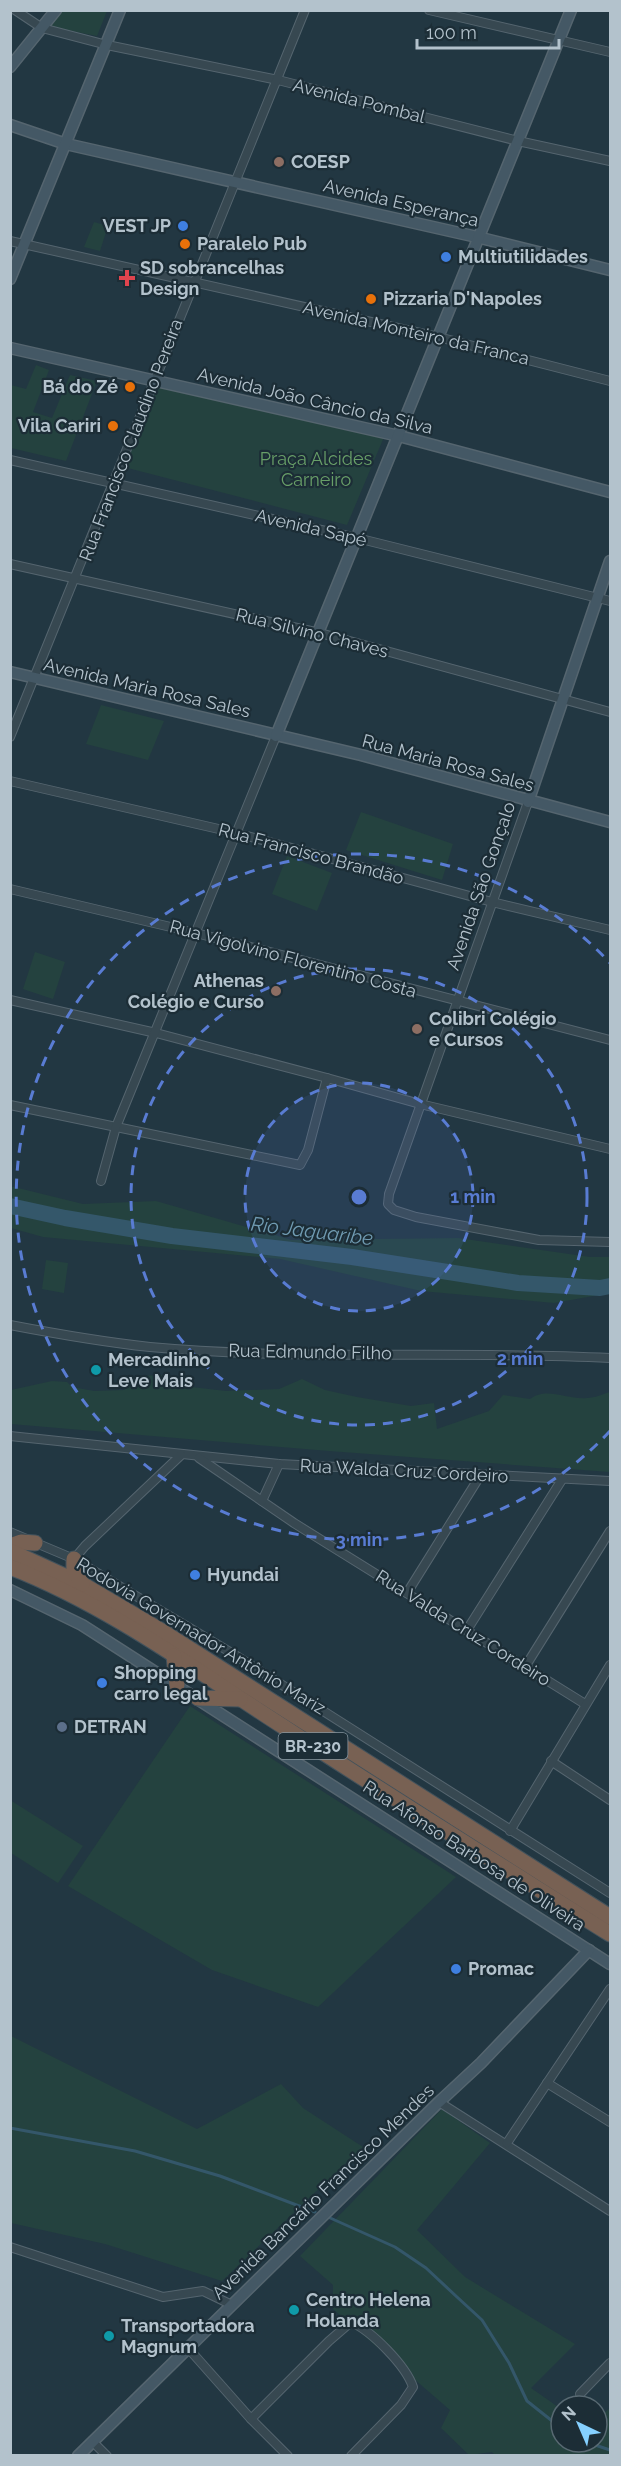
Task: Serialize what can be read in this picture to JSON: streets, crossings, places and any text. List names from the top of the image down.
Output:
{
  "streets": {
    "highway": ["Rodovia Governador Antônio Mariz", "BR-230"],
    "street": [
      "Avenida Pombal",
      "Avenida Esperança",
      "Avenida Monteiro da Franca",
      "Avenida João Câncio da Silva",
      "Rua Francisco Claudino Pereira",
      "Avenida Sapé",
      "Rua Silvino Chaves",
      "Avenida Maria Rosa Sales",
      "Rua Maria Rosa Sales",
      "Rua Francisco Brandão",
      "Avenida São Gonçalo",
      "Rua Vigolvino Florentino Costa",
      "Rua Edmundo Filho",
      "Rua Walda Cruz Cordeiro",
      "Rua Valda Cruz Cordeiro",
      "Rua Afonso Barbosa de Oliveira",
      "Avenida Bancário Francisco Mendes"
    ]
  },
  "crossings": [
    ["Avenida Pombal", "Rua Francisco Claudino Pereira"],
    ["Avenida Esperança", "Rua Francisco Claudino Pereira"],
    ["Avenida Monteiro da Franca", "Rua Francisco Claudino Pereira"],
    ["Avenida João Câncio da Silva", "Rua Francisco Claudino Pereira"],
    ["Rua Francisco Claudino Pereira", "Avenida Sapé"],
    ["Rua Francisco Claudino Pereira", "Rua Silvino Chaves"],
    ["Rua Francisco Claudino Pereira", "Avenida Maria Rosa Sales"],
    ["Avenida Sapé", "Avenida São Gonçalo"],
    ["Rua Silvino Chaves", "Avenida São Gonçalo"],
    ["Avenida Maria Rosa Sales", "Rua Maria Rosa Sales"],
    ["Rua Maria Rosa Sales", "Avenida São Gonçalo"],
    ["Rua Francisco Brandão", "Avenida São Gonçalo"],
    ["Avenida São Gonçalo", "Rua Vigolvino Florentino Costa"],
    ["Rua Walda Cruz Cordeiro", "Rua Valda Cruz Cordeiro"],
    ["Rua Afonso Barbosa de Oliveira", "Avenida Bancário Francisco Mendes"]
  ],
  "water": ["Rio Jaguaribe"],
  "parks": ["Praça Alcides Carneiro"],
  "places": {
    "other": [
      "COESP",
      "VEST JP",
      "Paralelo Pub",
      "Multiutilidades",
      "Pizzaria D'Napoles",
      "Bá do Zé",
      "Vila Cariri",
      "Athenas Colégio e Curso",
      "Colibri Colégio e Cursos",
      "Mercadinho Leve Mais",
      "Hyundai",
      "Shopping carro legal",
      "DETRAN",
      "Promac",
      "Centro Helena Holanda",
      "Transportadora Magnum"
    ],
    "health": ["SD sobrancelhas Design"]
  },
  "scale_bar": "100 m",
  "north": "top left",
  "rings": ["1 min", "2 min", "3 min"]
}
